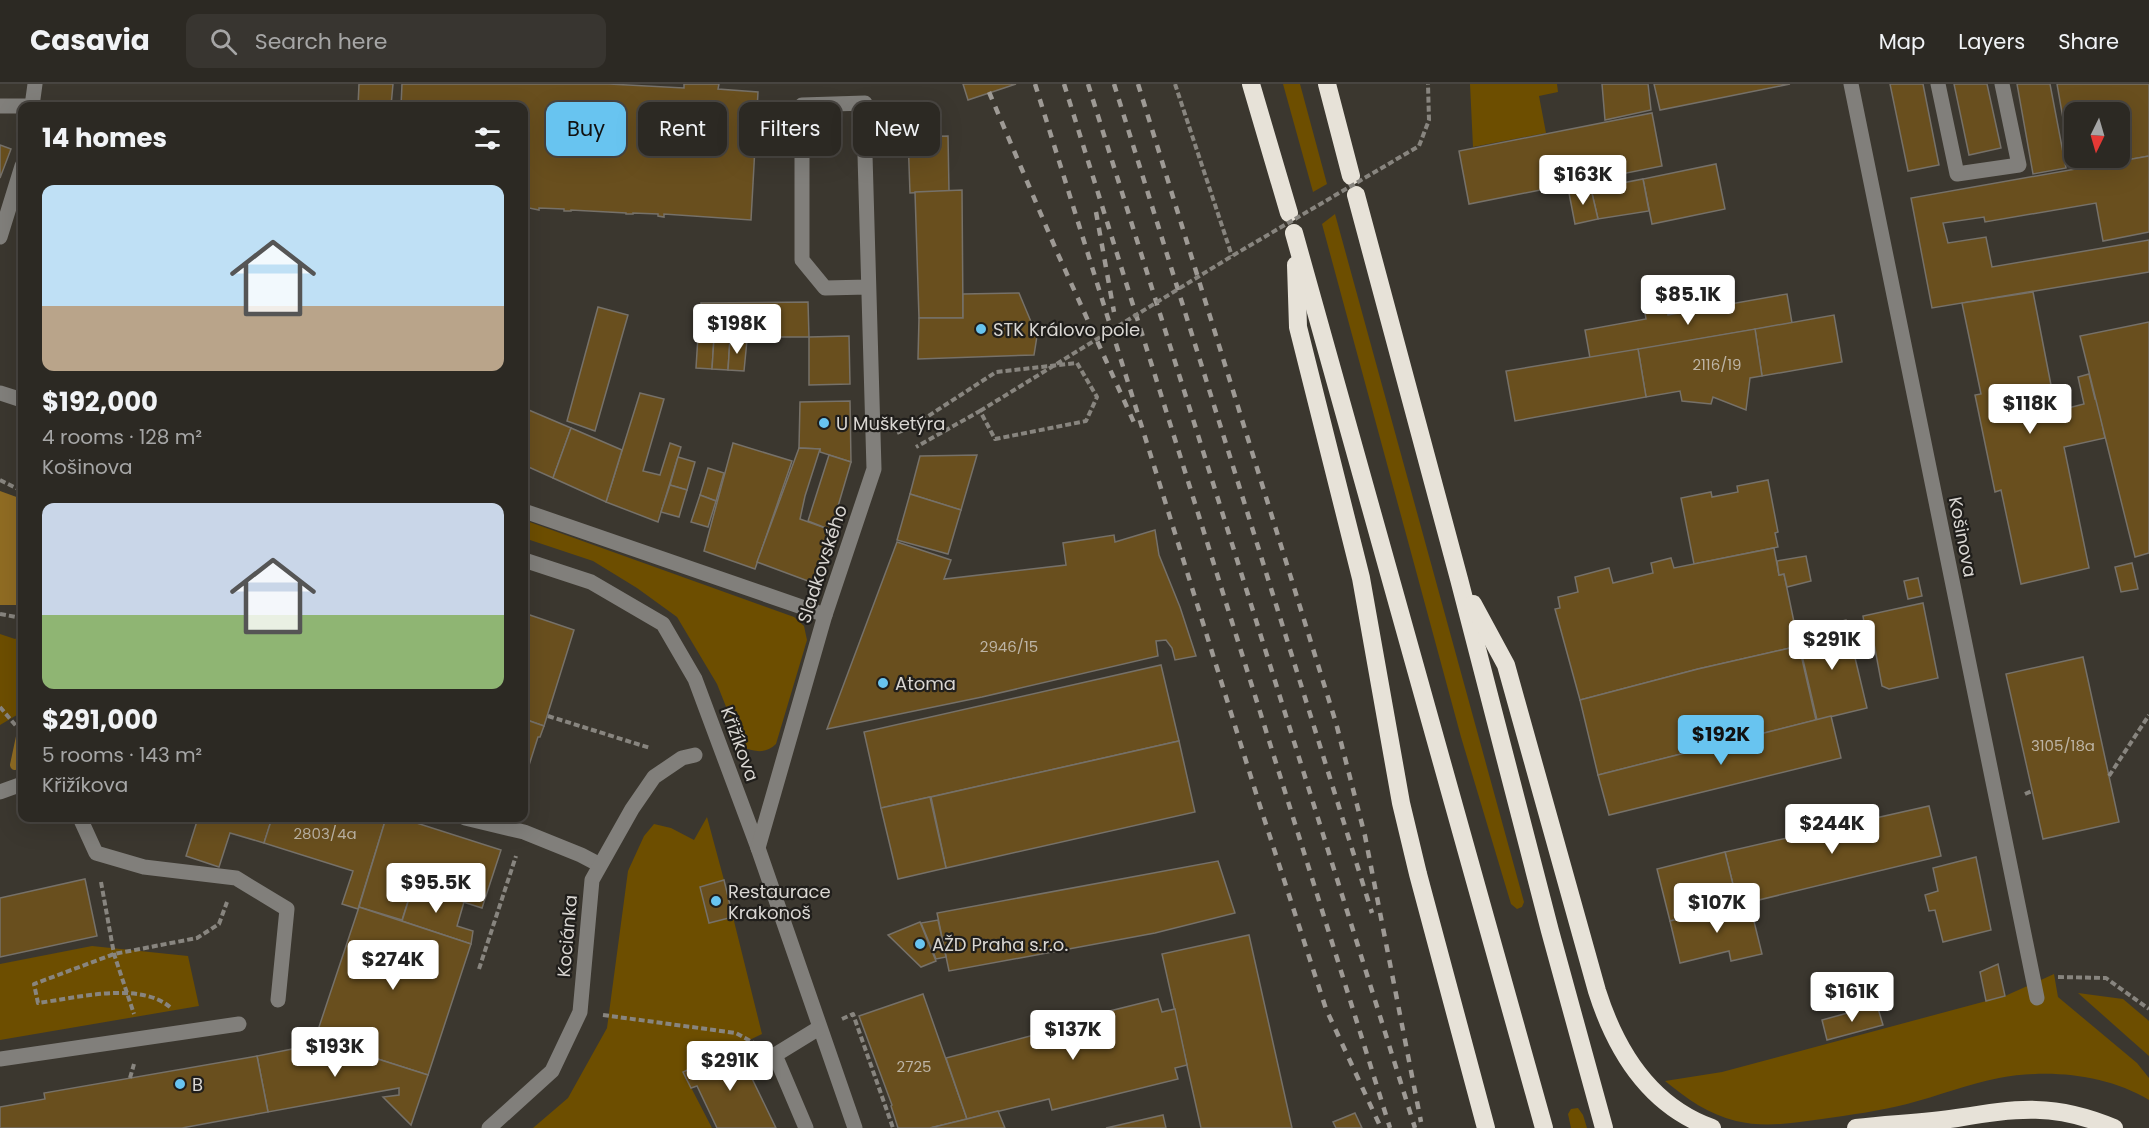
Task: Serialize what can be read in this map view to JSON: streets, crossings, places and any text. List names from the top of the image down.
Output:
{
  "streets": {
    "street": [
      "Košinova",
      "Sladkovského",
      "Křižíkova",
      "Kociánka"
    ]
  },
  "crossings": [
    ["Sladkovského", "Křižíkova"]
  ],
  "places": [
    "STK Královo pole",
    "U Mušketýra",
    "Atoma",
    "Restaurace Krakonoš",
    "AŽD Praha s.r.o.",
    "B"
  ],
  "house_numbers": [
    "2116/19",
    "2946/15",
    "3105/18a",
    "2803/4a",
    "2725"
  ],
  "north": "bottom",
  "page": {
    "header": "Casavia",
    "search": "Search here",
    "nav": ["Map", "Layers", "Share"],
    "chip": [
      "Buy",
      "Rent",
      "Filters",
      "New"
    ],
    "heading": "14 homes",
    "price": [
      "$163K",
      "$85.1K",
      "$198K",
      "$118K",
      "$291K",
      "$192K",
      "$244K",
      "$95.5K",
      "$107K",
      "$274K",
      "$161K",
      "$137K",
      "$193K",
      "$291K"
    ],
    "list": [
      {
        "name": "$192,000",
        "note": "4 rooms · 128 m² · Košinova"
      },
      {
        "name": "$291,000",
        "note": "5 rooms · 143 m² · Křižíkova"
      }
    ]
  }
}
